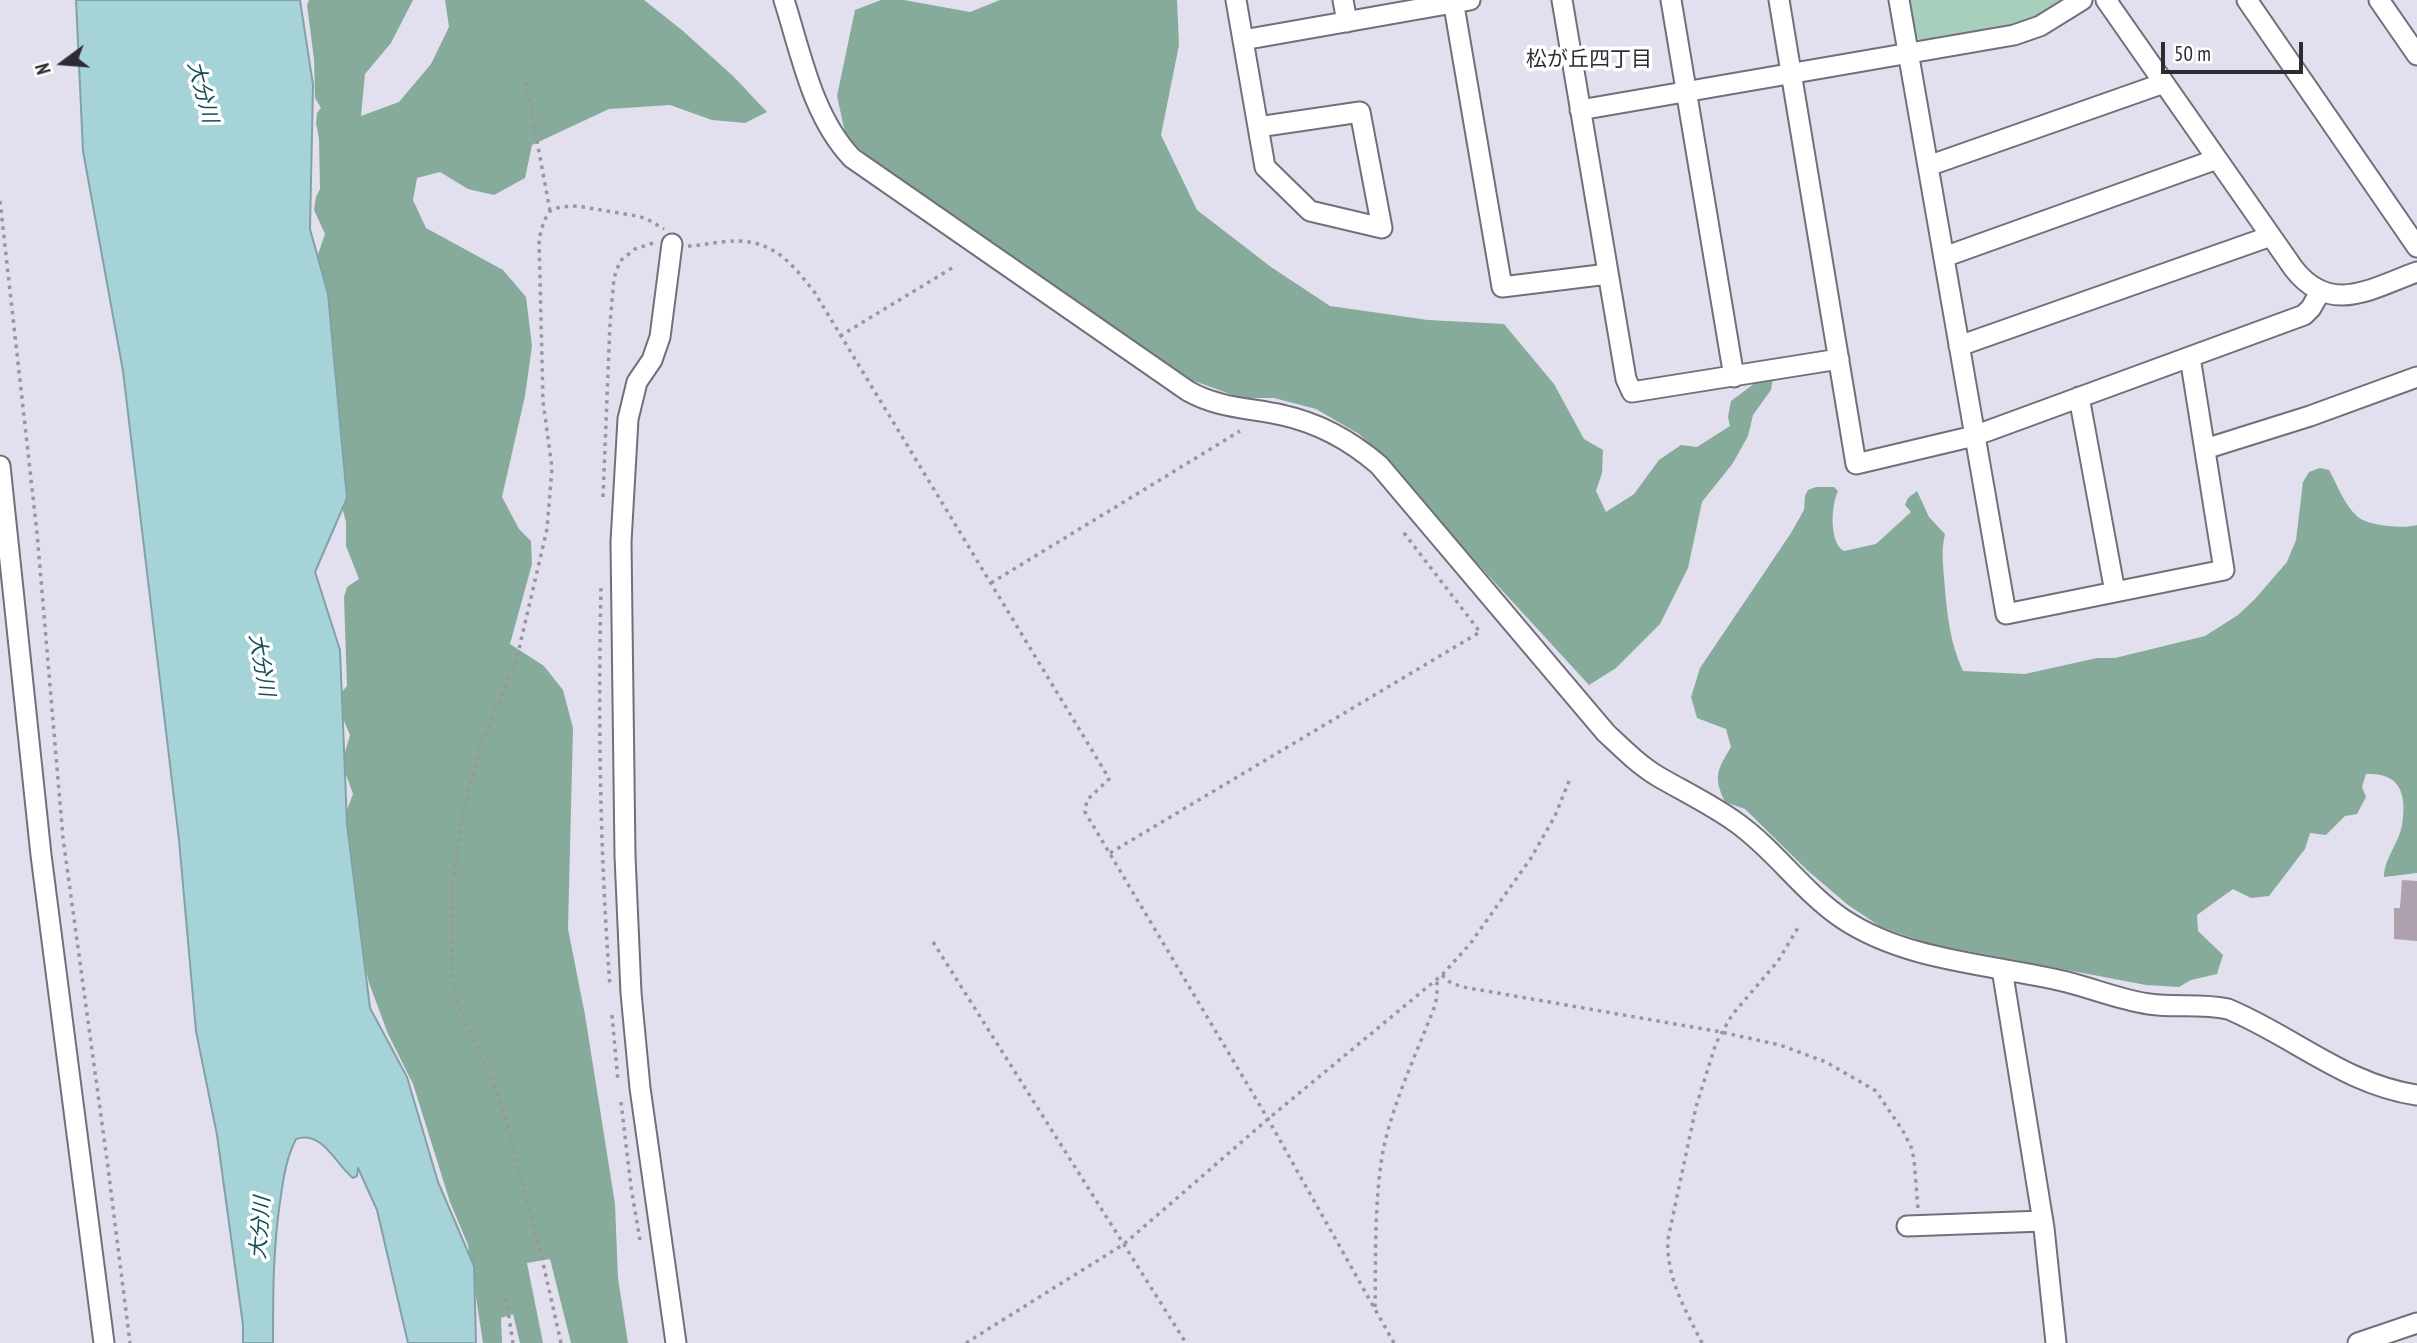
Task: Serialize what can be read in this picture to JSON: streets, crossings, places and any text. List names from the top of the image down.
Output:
{
  "districts": ["松が丘四丁目"],
  "water": ["大分川"],
  "scale_bar": "50 m",
  "north": "left"
}
